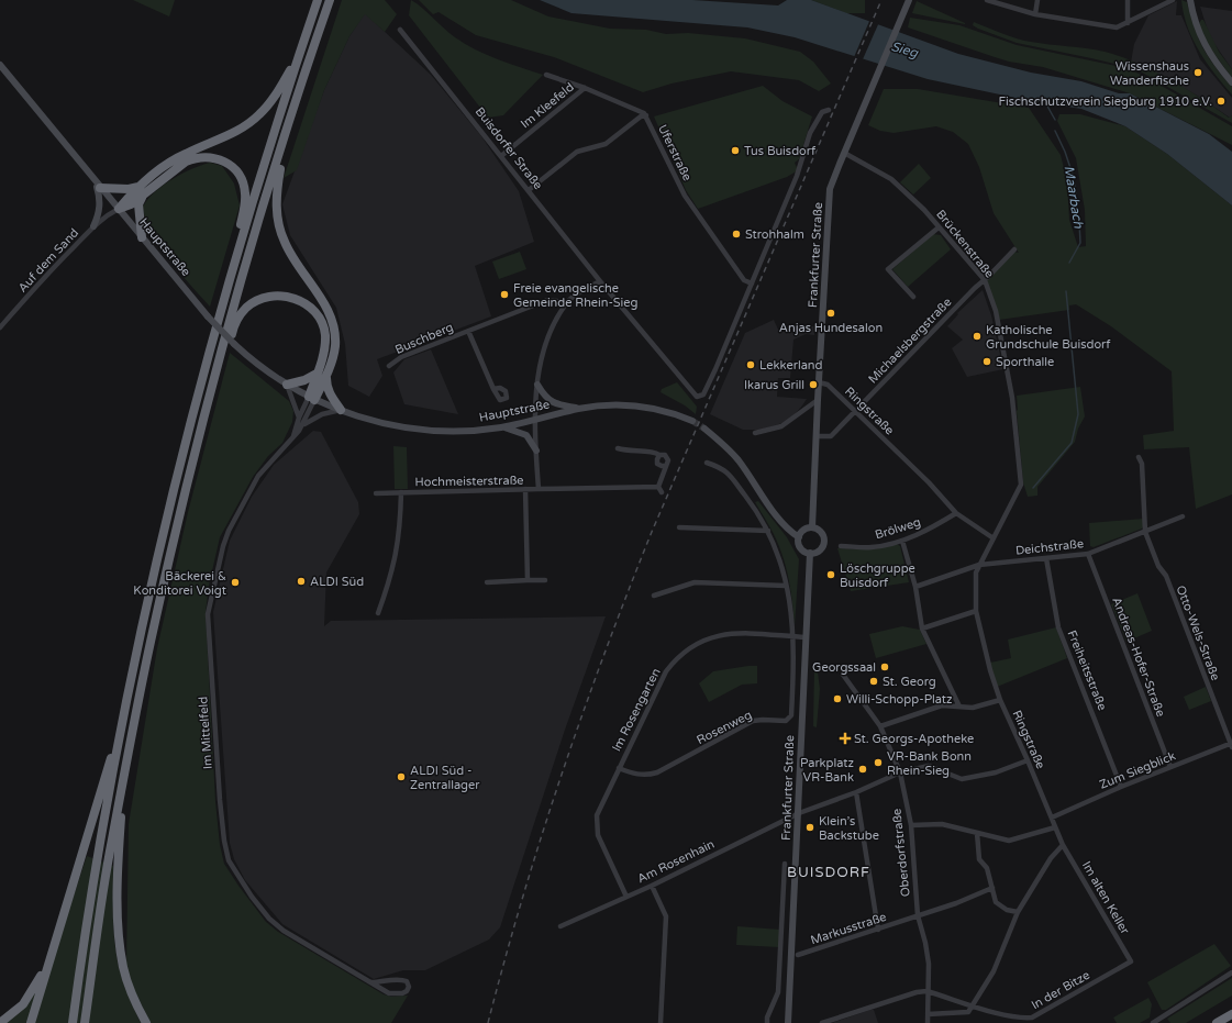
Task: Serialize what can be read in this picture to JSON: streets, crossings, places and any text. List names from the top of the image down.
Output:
{
  "streets": {
    "main road": ["Hauptstraße", "Frankfurter Straße"],
    "street": [
      "Im Kleefeld",
      "Buisdorfer Straße",
      "Uferstraße",
      "Brückenstraße",
      "Auf dem Sand",
      "Buschberg",
      "Michaelsbergstraße",
      "Ringstraße",
      "Hochmeisterstraße",
      "Brölweg",
      "Deichstraße",
      "Otto-Wels-Straße",
      "Andreas-Hofer-Straße",
      "Freiheitsstraße",
      "Im Rosengarten",
      "Rosenweg",
      "Im Mittelfeld",
      "Zum Siegblick",
      "Oberdorfstraße",
      "Am Rosenhain",
      "Im alten Keller",
      "Markusstraße",
      "In der Bitze"
    ]
  },
  "crossings": [
    ["Im Kleefeld", "Buisdorfer Straße"],
    ["Im Kleefeld", "Uferstraße"],
    ["Buisdorfer Straße", "Uferstraße"],
    ["Brückenstraße", "Frankfurter Straße"],
    ["Brückenstraße", "Michaelsbergstraße"],
    ["Brückenstraße", "Ringstraße"],
    ["Hauptstraße", "Auf dem Sand"],
    ["Hauptstraße", "Hochmeisterstraße"],
    ["Hauptstraße", "Im Mittelfeld"],
    ["Frankfurter Straße", "Michaelsbergstraße"],
    ["Frankfurter Straße", "Ringstraße"],
    ["Frankfurter Straße", "Im Rosengarten"],
    ["Frankfurter Straße", "Am Rosenhain"],
    ["Michaelsbergstraße", "Ringstraße"],
    ["Ringstraße", "Brölweg"],
    ["Ringstraße", "Deichstraße"],
    ["Ringstraße", "Zum Siegblick"],
    ["Ringstraße", "Am Rosenhain"],
    ["Ringstraße", "Im alten Keller"],
    ["Deichstraße", "Otto-Wels-Straße"],
    ["Deichstraße", "Andreas-Hofer-Straße"],
    ["Deichstraße", "Freiheitsstraße"],
    ["Otto-Wels-Straße", "Zum Siegblick"],
    ["Andreas-Hofer-Straße", "Zum Siegblick"],
    ["Freiheitsstraße", "Zum Siegblick"],
    ["Im Rosengarten", "Rosenweg"],
    ["Im Rosengarten", "Am Rosenhain"],
    ["Oberdorfstraße", "Am Rosenhain"],
    ["Oberdorfstraße", "Markusstraße"],
    ["Im alten Keller", "In der Bitze"]
  ],
  "districts": ["BUISDORF"],
  "water": ["Sieg", "Maarbach"],
  "places": {
    "other": [
      "Wissenshaus Wanderfische",
      "Fischschutzverein Siegburg 1910 e.V.",
      "Tus Buisdorf",
      "Strohhalm",
      "Freie evangelische Gemeinde Rhein-Sieg",
      "Anjas Hundesalon",
      "Katholische Grundschule Buisdorf",
      "Sporthalle",
      "Lekkerland",
      "Ikarus Grill",
      "Löschgruppe Buisdorf",
      "ALDI Süd",
      "Bäckerei & Konditorei Voigt",
      "Georgssaal",
      "St. Georg",
      "Willi-Schopp-Platz",
      "VR-Bank Bonn Rhein-Sieg",
      "Parkplatz VR-Bank",
      "ALDI Süd - Zentrallager",
      "Klein’s Backstube"
    ],
    "health": ["St. Georgs-Apotheke"]
  }
}
